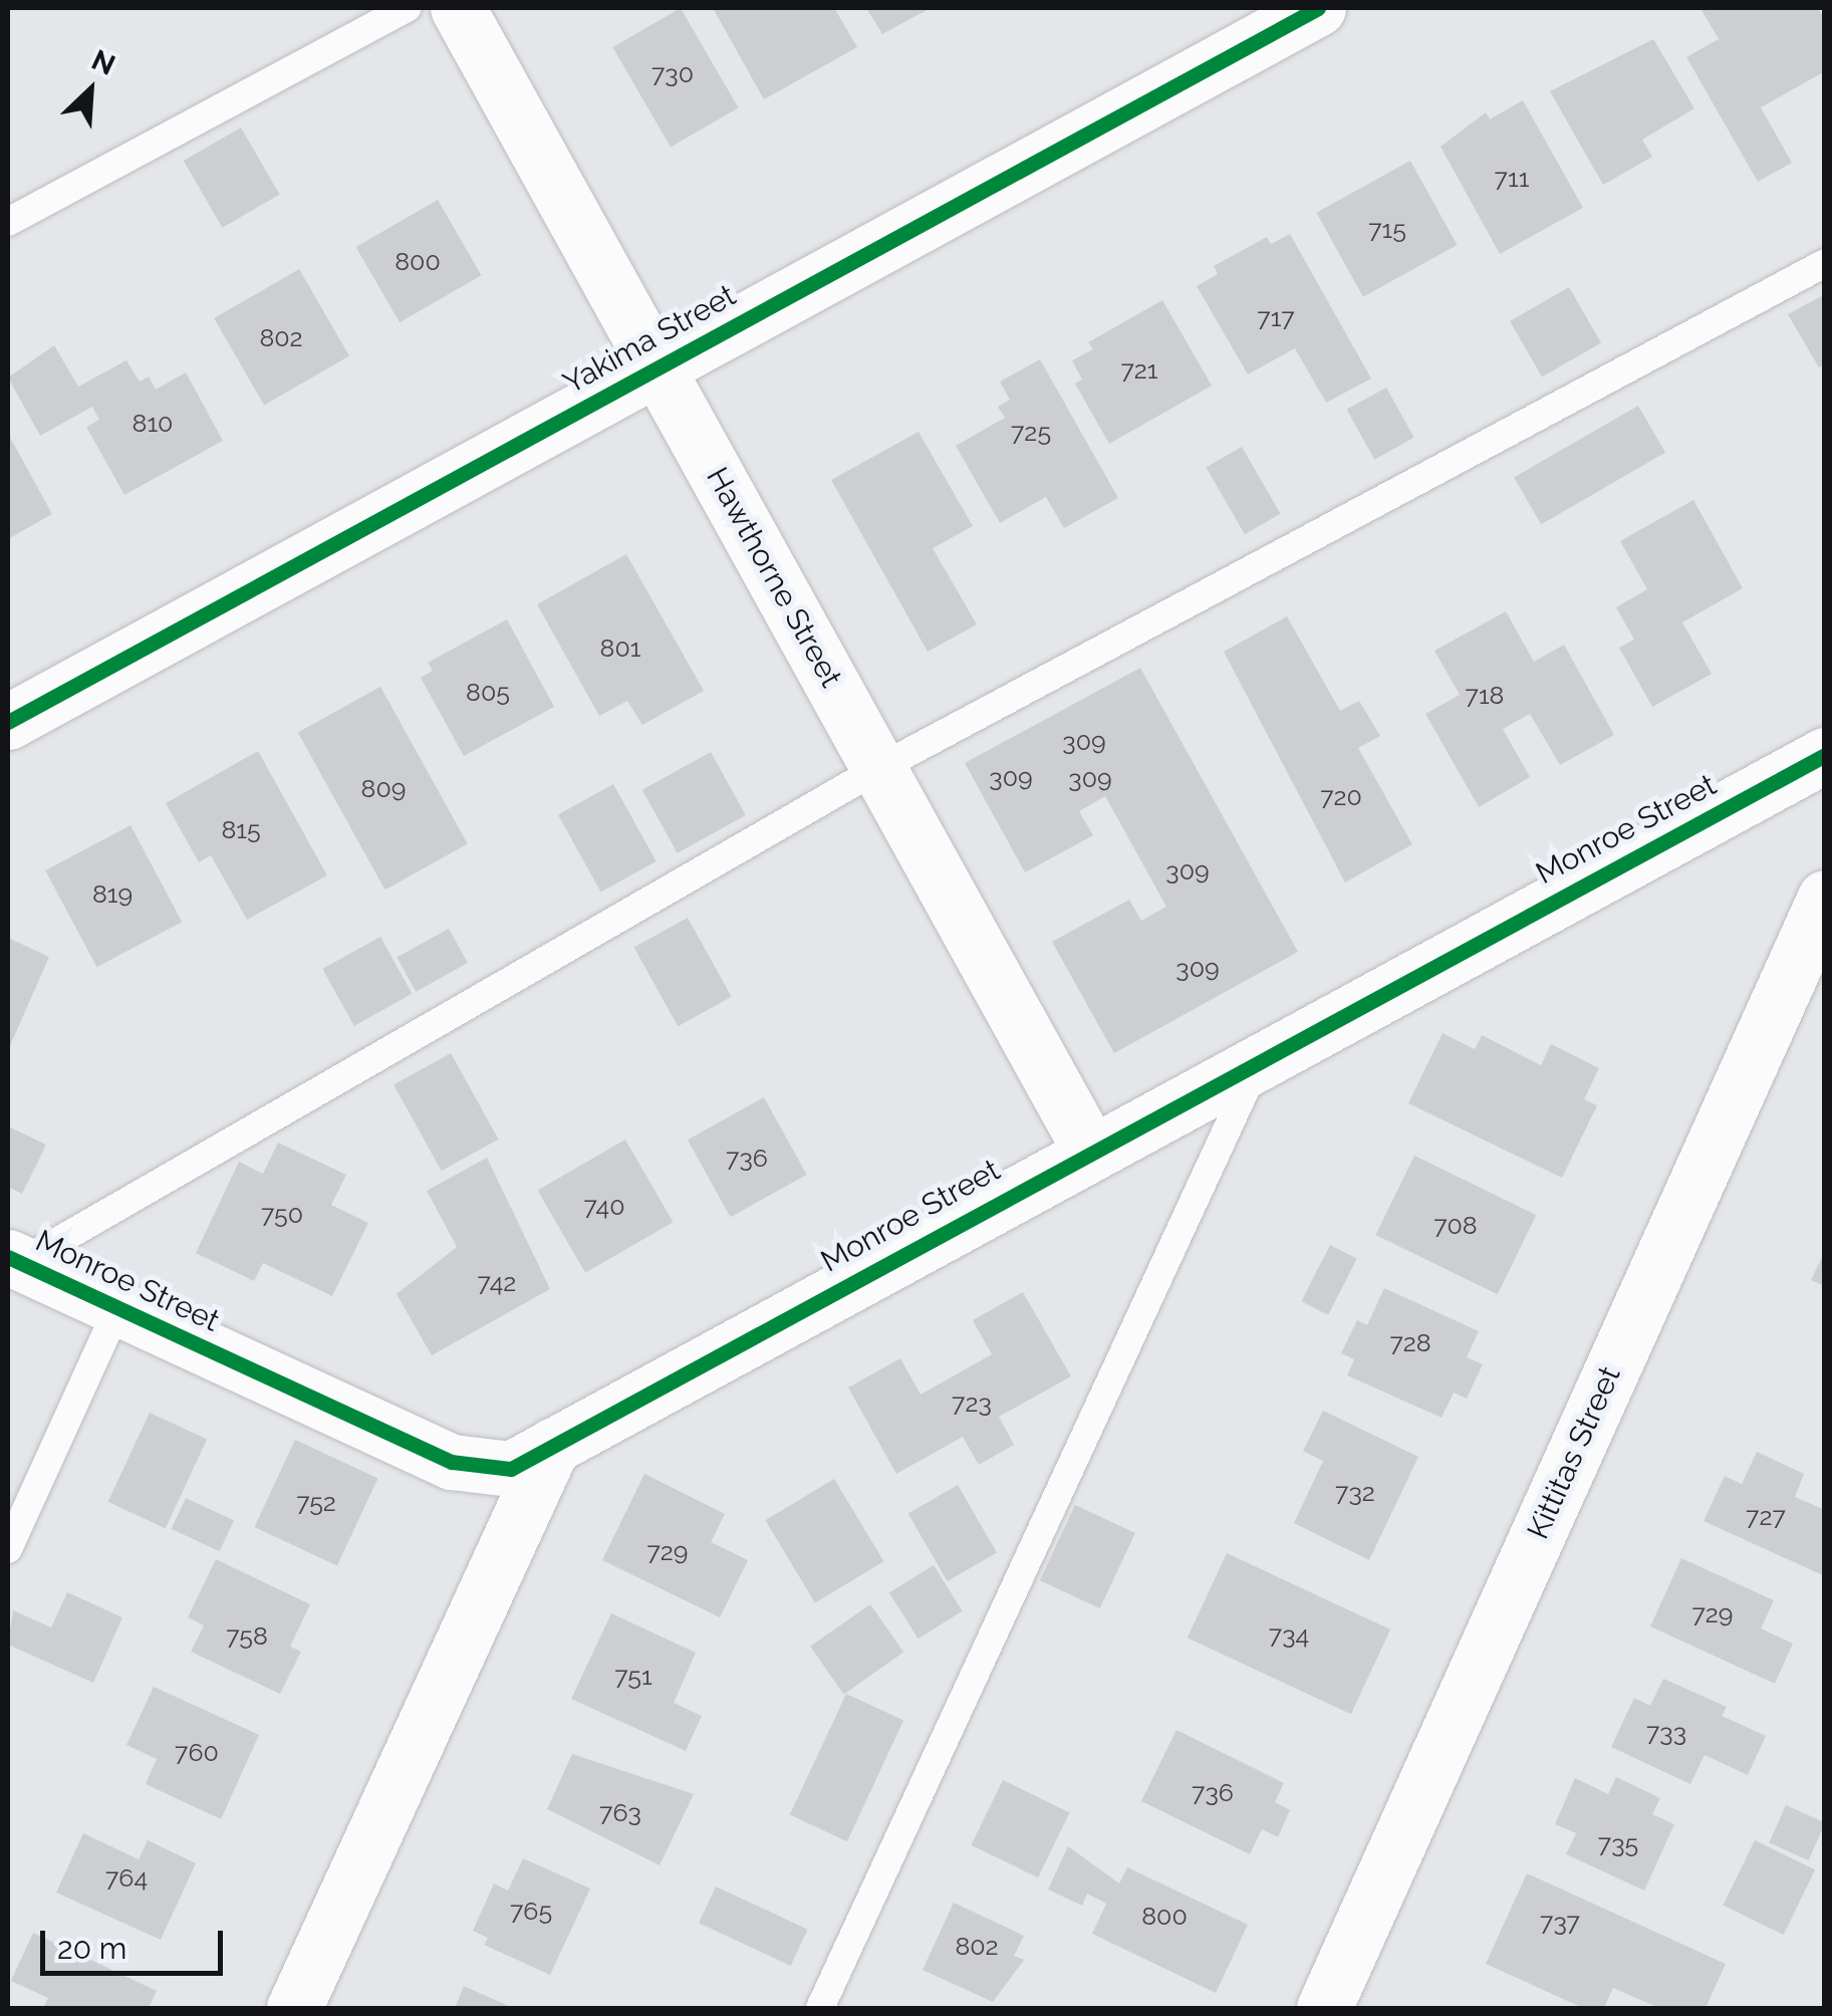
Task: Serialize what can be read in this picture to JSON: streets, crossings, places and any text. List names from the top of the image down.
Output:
{
  "streets": {
    "street": [
      "Yakima Street",
      "Hawthorne Street",
      "Monroe Street",
      "Kittitas Street"
    ]
  },
  "crossings": [
    ["Yakima Street", "Hawthorne Street"],
    ["Hawthorne Street", "Monroe Street"]
  ],
  "house_numbers": [
    "730",
    "711",
    "715",
    "800",
    "717",
    "802",
    "721",
    "810",
    "725",
    "801",
    "805",
    "718",
    "309",
    "309",
    "309",
    "809",
    "720",
    "815",
    "309",
    "819",
    "309",
    "736",
    "740",
    "750",
    "708",
    "742",
    "728",
    "723",
    "732",
    "752",
    "727",
    "729",
    "729",
    "734",
    "758",
    "751",
    "733",
    "760",
    "736",
    "763",
    "735",
    "764",
    "765",
    "800",
    "737",
    "802"
  ],
  "scale_bar": "20 m",
  "north": "top right"
}
